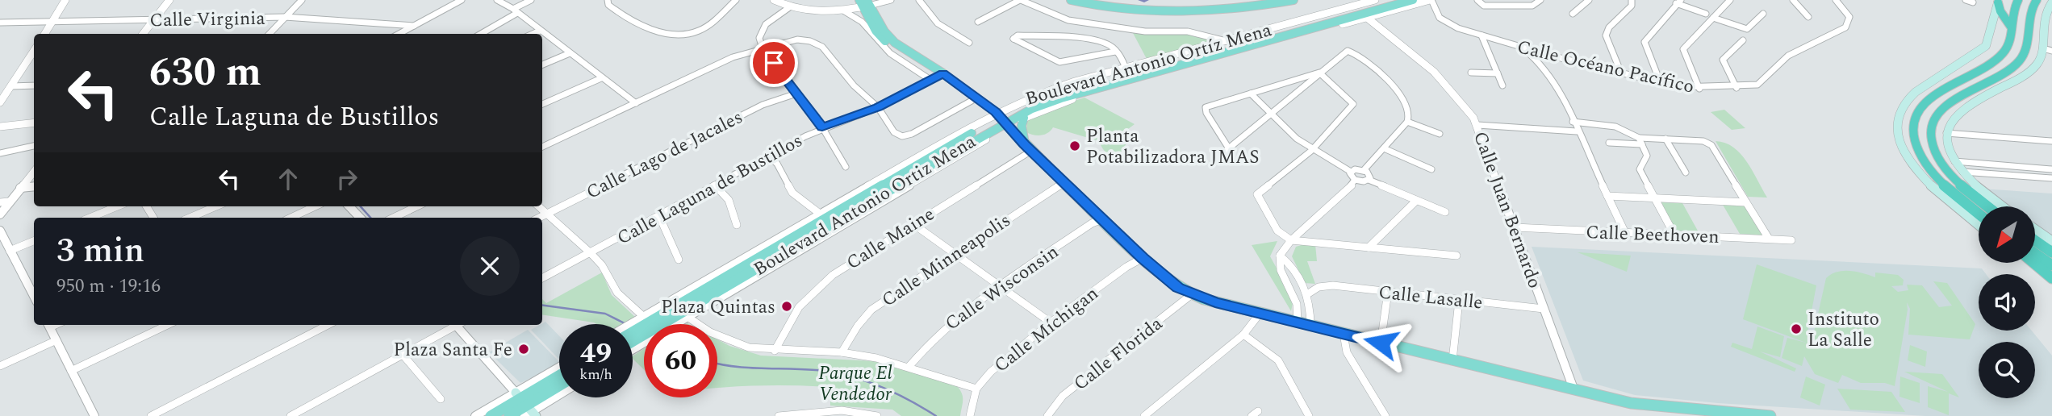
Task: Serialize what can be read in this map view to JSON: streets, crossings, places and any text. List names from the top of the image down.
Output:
{
  "streets": {
    "main road": ["Boulevard Antonio Ortiz Mena"],
    "street": [
      "Calle Virginia",
      "Boulevard Antonio Ortíz Mena",
      "Calle Océano Pacífico",
      "Calle Lago de Jacales",
      "Calle Laguna de Bustillos",
      "Calle Juan Bernardo",
      "Calle Beethoven",
      "Calle Maine",
      "Calle Minneapolis",
      "Calle Wisconsin",
      "Calle Lasalle",
      "Calle Míchigan",
      "Calle Florida"
    ]
  },
  "crossings": [
    ["Boulevard Antonio Ortíz Mena", "Boulevard Antonio Ortiz Mena"],
    ["Calle Océano Pacífico", "Boulevard Antonio Ortiz Mena"],
    ["Boulevard Antonio Ortiz Mena", "Calle Juan Bernardo"],
    ["Calle Juan Bernardo", "Calle Beethoven"],
    ["Calle Juan Bernardo", "Calle Lasalle"]
  ],
  "parks": ["Parque El Vendedor"],
  "places": [
    "Planta Potabilizadora JMAS",
    "Plaza Quintas",
    "Instituto La Salle",
    "Plaza Santa Fe"
  ],
  "north": "bottom left",
  "page": {
    "turn": ["630 m", "Calle Laguna de Bustillos"],
    "heading": ["3 min", "950 m · 19:16"],
    "speed": "49 km/h",
    "limit": "60"
  }
}
